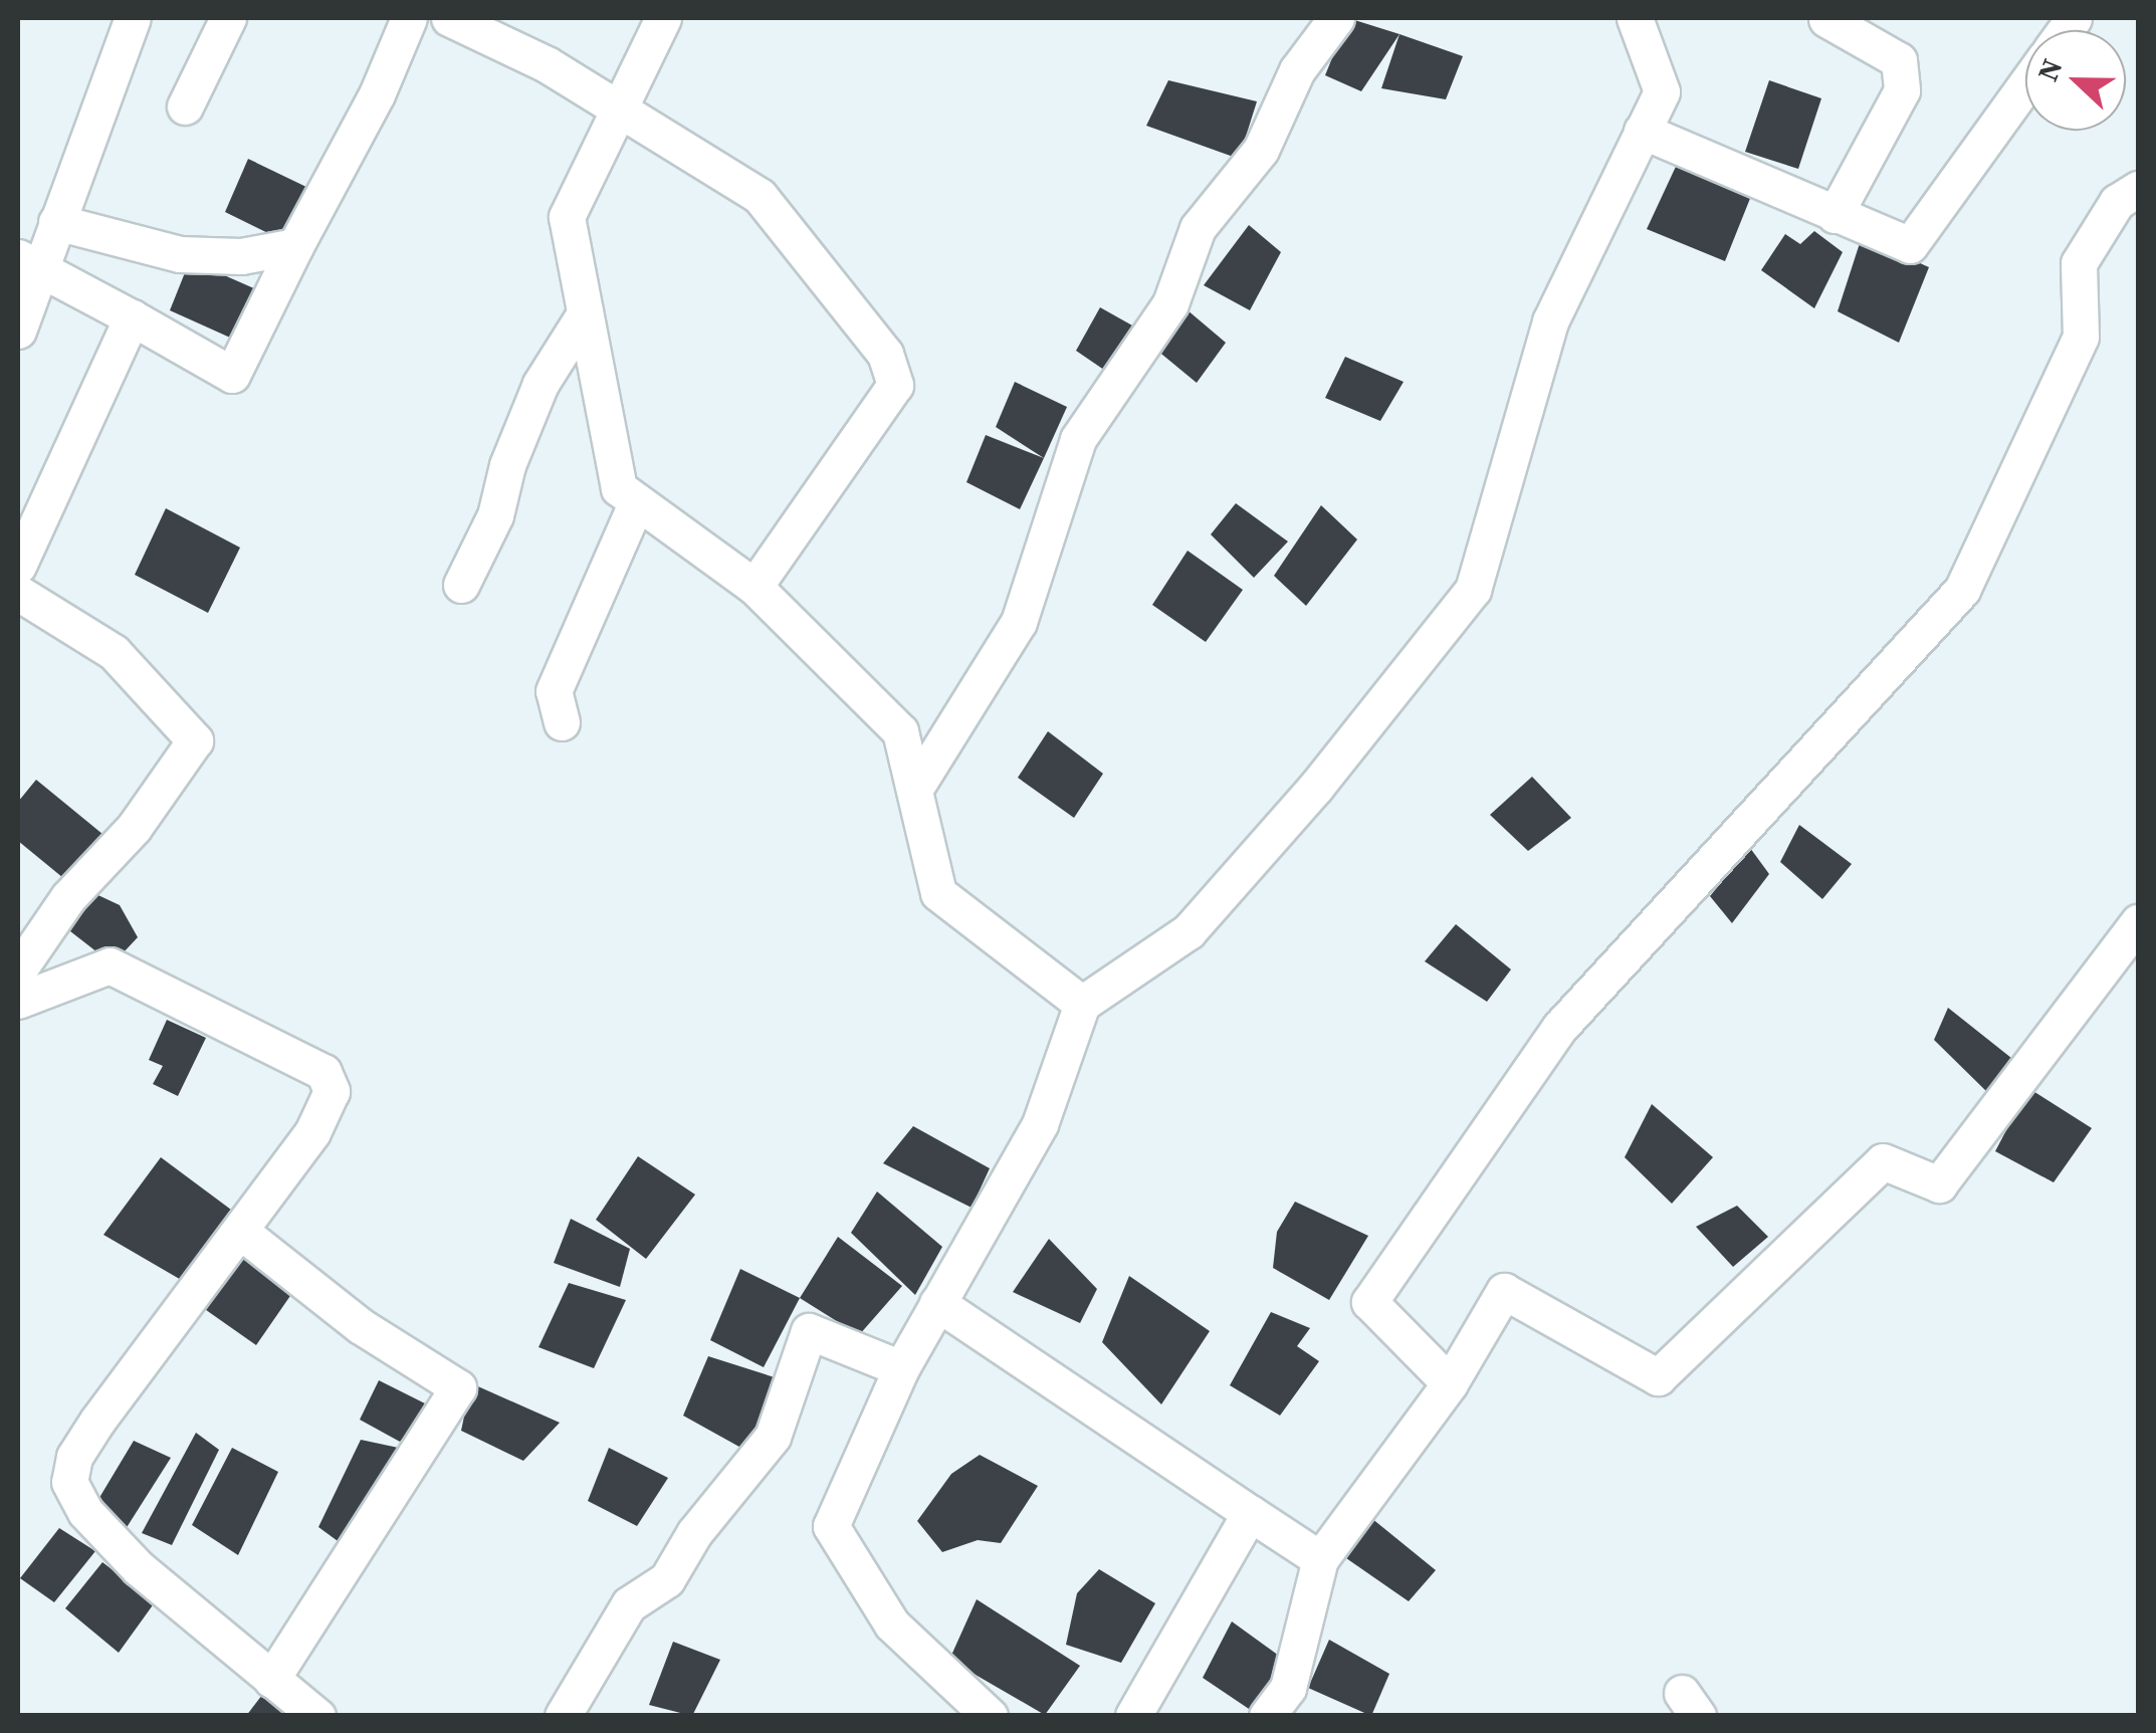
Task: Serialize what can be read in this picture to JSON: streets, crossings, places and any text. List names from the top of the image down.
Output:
{
  "north": "left"
}
